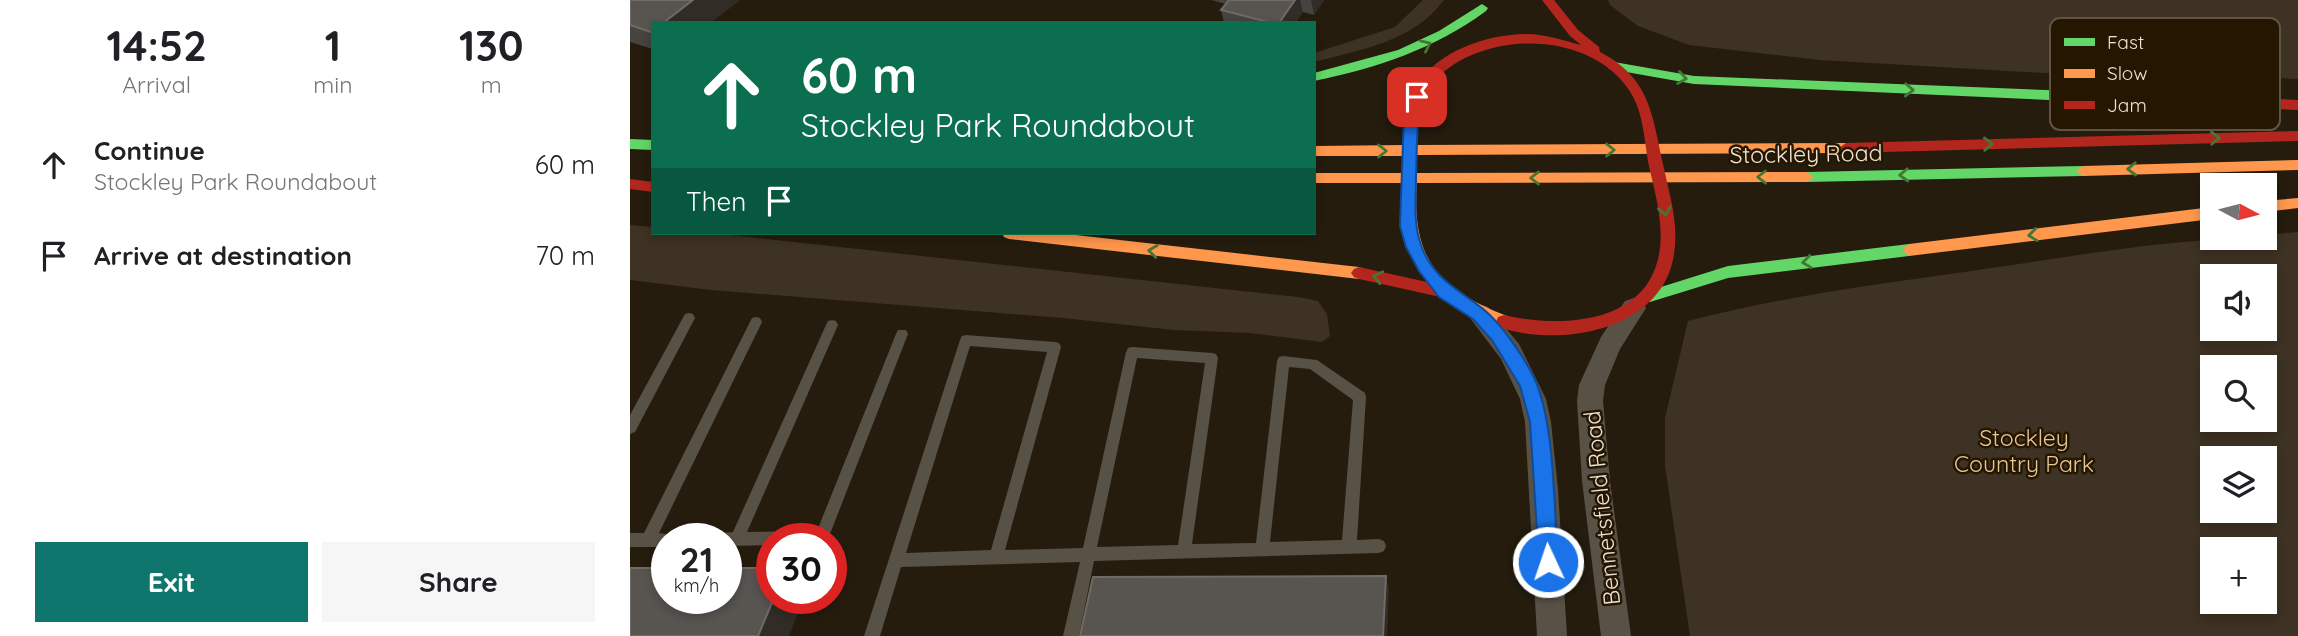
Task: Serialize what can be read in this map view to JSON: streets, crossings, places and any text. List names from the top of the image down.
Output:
{
  "streets": {
    "main road": ["Stockley Road"],
    "street": ["Bennetsfield Road"]
  },
  "parks": ["Stockley Country Park"],
  "legend": ["Fast", "Slow", "Jam"],
  "north": "right",
  "page": {
    "eta": [
      "14:52",
      "Arrival",
      "1",
      "min",
      "130",
      "m"
    ],
    "turn": ["60 m", "Stockley Park Roundabout"],
    "list": [
      {
        "name": "Continue",
        "note": "Stockley Park Roundabout",
        "value": "60 m"
      },
      {
        "name": "Arrive at destination",
        "value": "70 m"
      }
    ],
    "then": "Then",
    "map_buttons": "+",
    "speed": "21 km/h",
    "limit": "30",
    "buttons": ["Exit", "Share"]
  }
}
